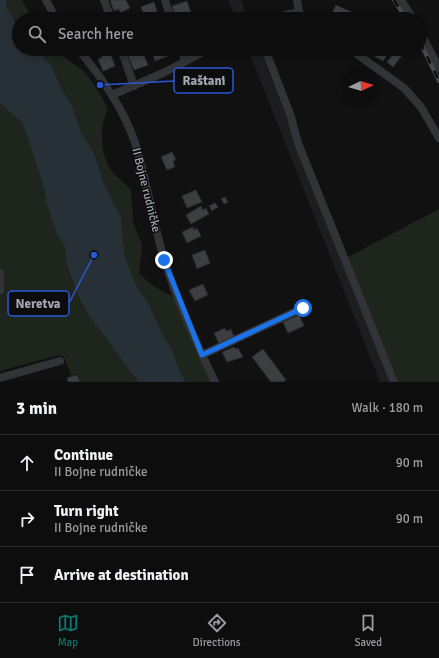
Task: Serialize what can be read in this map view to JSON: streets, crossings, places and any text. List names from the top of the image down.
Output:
{
  "streets": {
    "street": ["II Bojne rudničke"]
  },
  "places": ["Raštani", "Neretva"],
  "north": "right",
  "page": {
    "search": "Search here",
    "heading": ["3 min", "Walk · 180 m"],
    "list": [
      ["Continue", "II Bojne rudničke", "90 m"],
      ["Turn right", "II Bojne rudničke", "90 m"],
      "Arrive at destination"
    ],
    "nav": ["Map", "Directions", "Saved"]
  }
}
